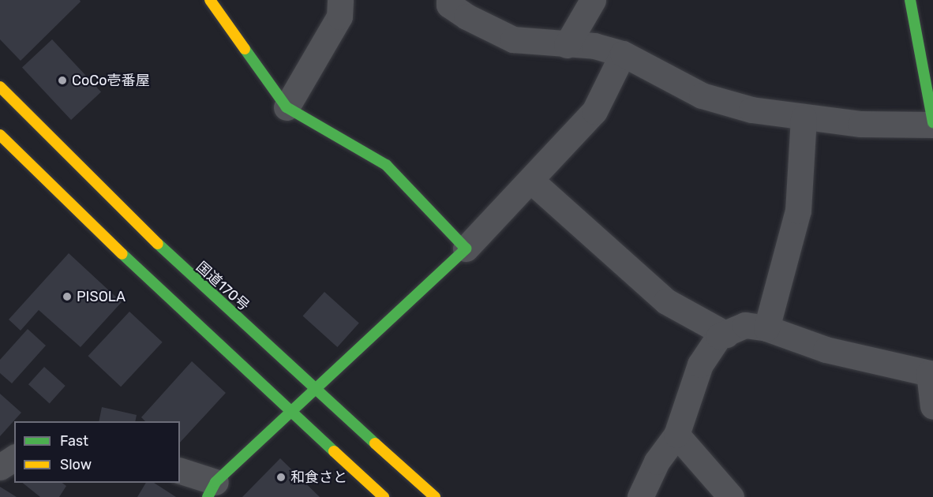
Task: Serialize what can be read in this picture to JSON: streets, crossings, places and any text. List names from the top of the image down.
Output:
{
  "streets": {
    "main road": ["国道170号"]
  },
  "places": ["CoCo壱番屋", "PISOLA", "和食さと"],
  "legend": ["Fast", "Slow"]
}
